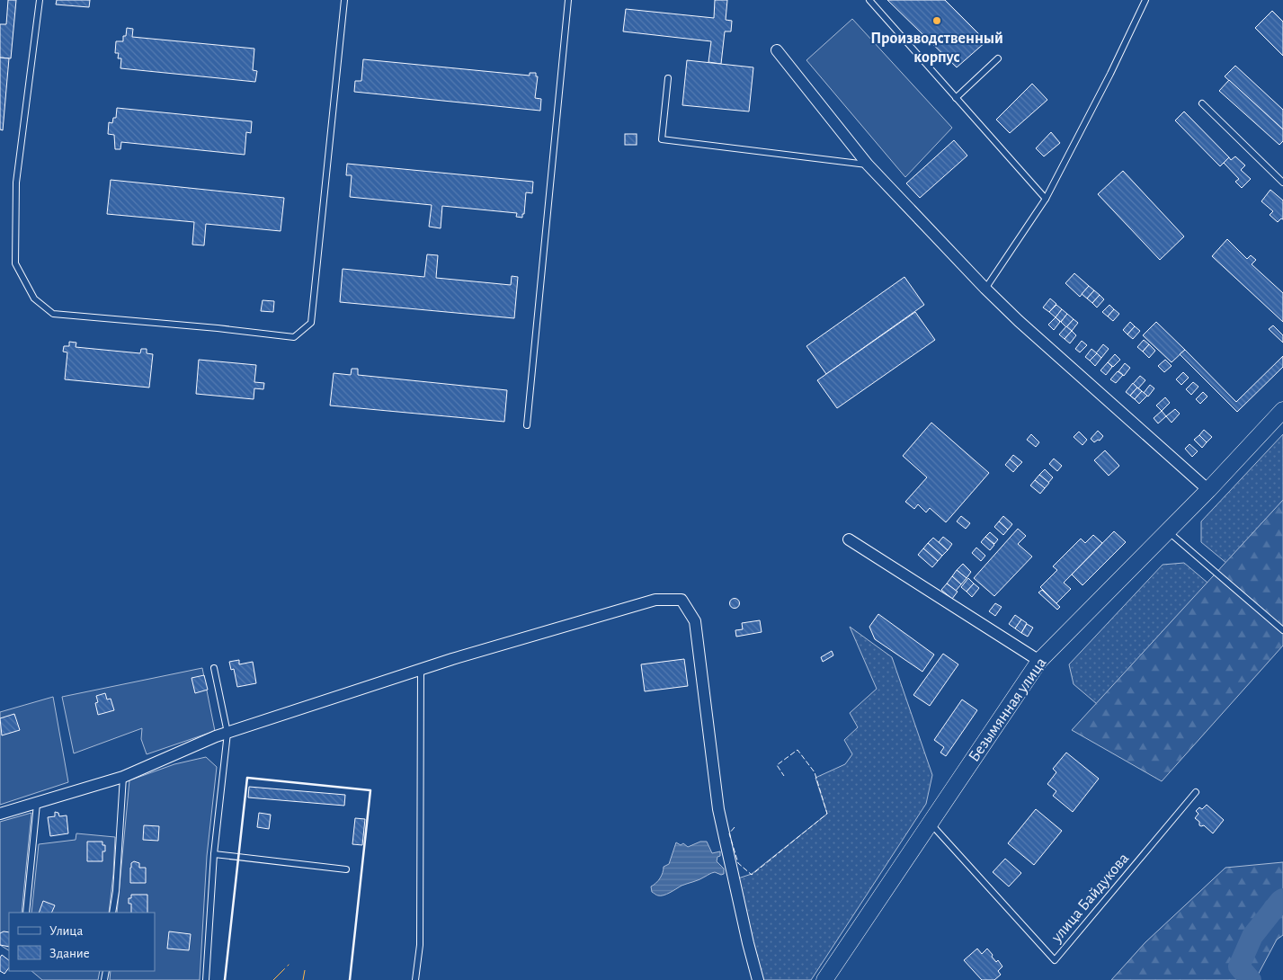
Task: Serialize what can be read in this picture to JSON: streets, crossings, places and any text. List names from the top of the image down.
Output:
{
  "streets": {
    "main road": ["Безымянная улица"],
    "lane": ["улица Байдукова"]
  },
  "crossings": [
    ["Безымянная улица", "улица Байдукова"]
  ],
  "places": ["Производственный корпус"],
  "legend": ["Улица", "Здание"]
}
